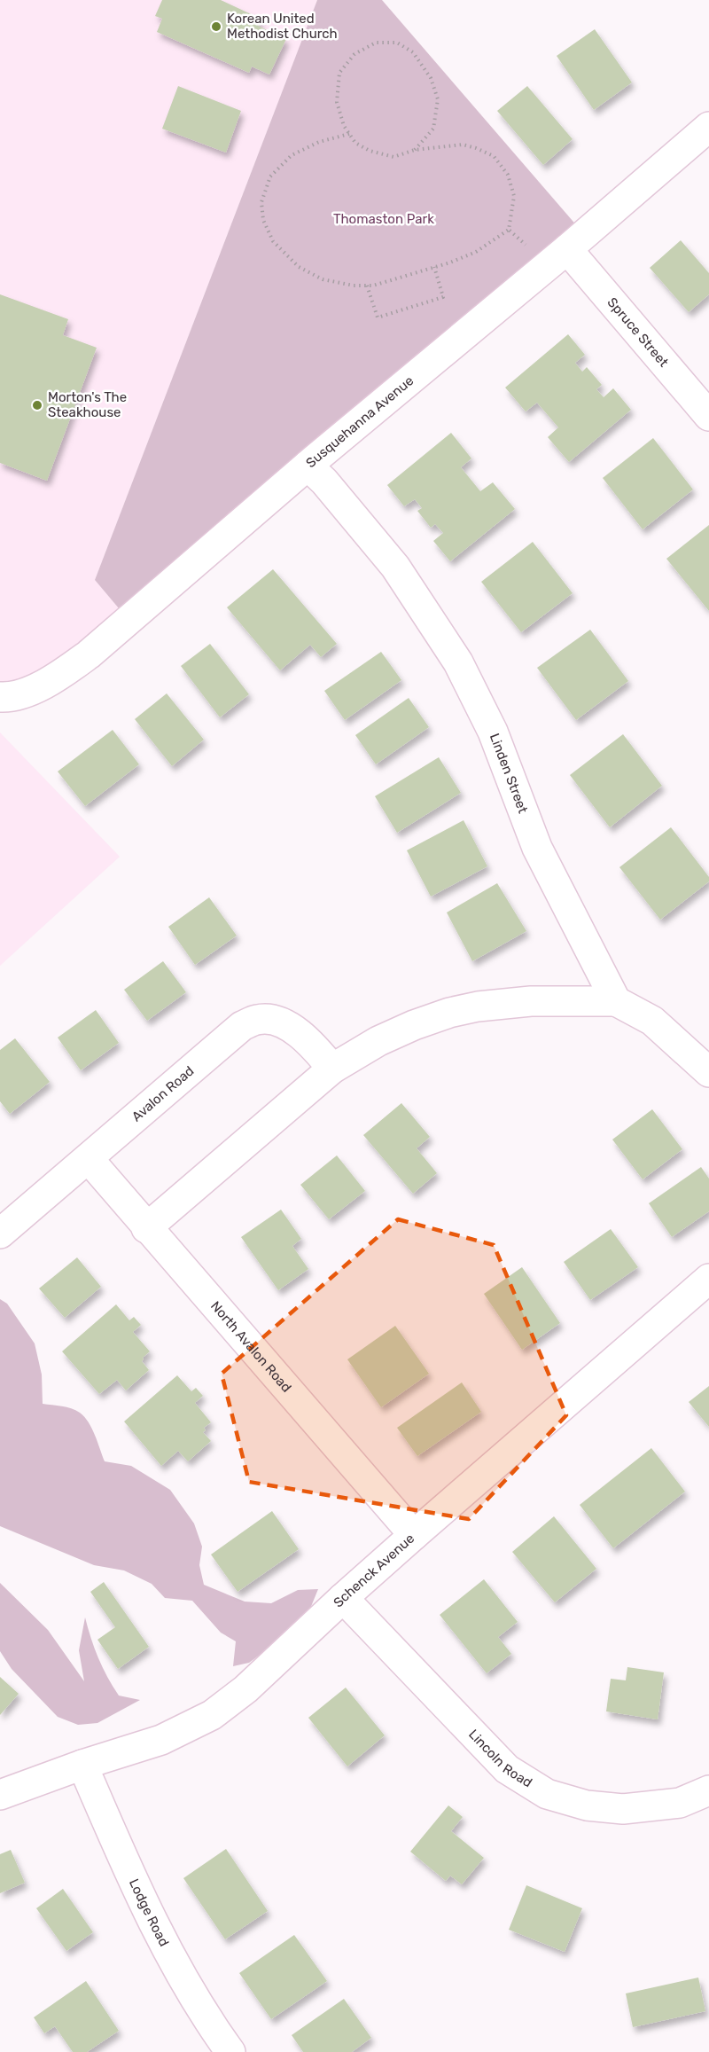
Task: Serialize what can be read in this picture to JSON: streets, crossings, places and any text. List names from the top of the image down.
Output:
{
  "streets": {
    "street": [
      "Spruce Street",
      "Susquehanna Avenue",
      "Linden Street",
      "Avalon Road",
      "North Avalon Road",
      "Schenck Avenue",
      "Lincoln Road",
      "Lodge Road"
    ]
  },
  "crossings": [
    ["Spruce Street", "Susquehanna Avenue"],
    ["Susquehanna Avenue", "Linden Street"],
    ["Avalon Road", "North Avalon Road"],
    ["North Avalon Road", "Schenck Avenue"],
    ["Schenck Avenue", "Lincoln Road"],
    ["Schenck Avenue", "Lodge Road"]
  ],
  "parks": ["Thomaston Park"],
  "places": ["Korean United Methodist Church", "Morton's The Steakhouse"]
}
